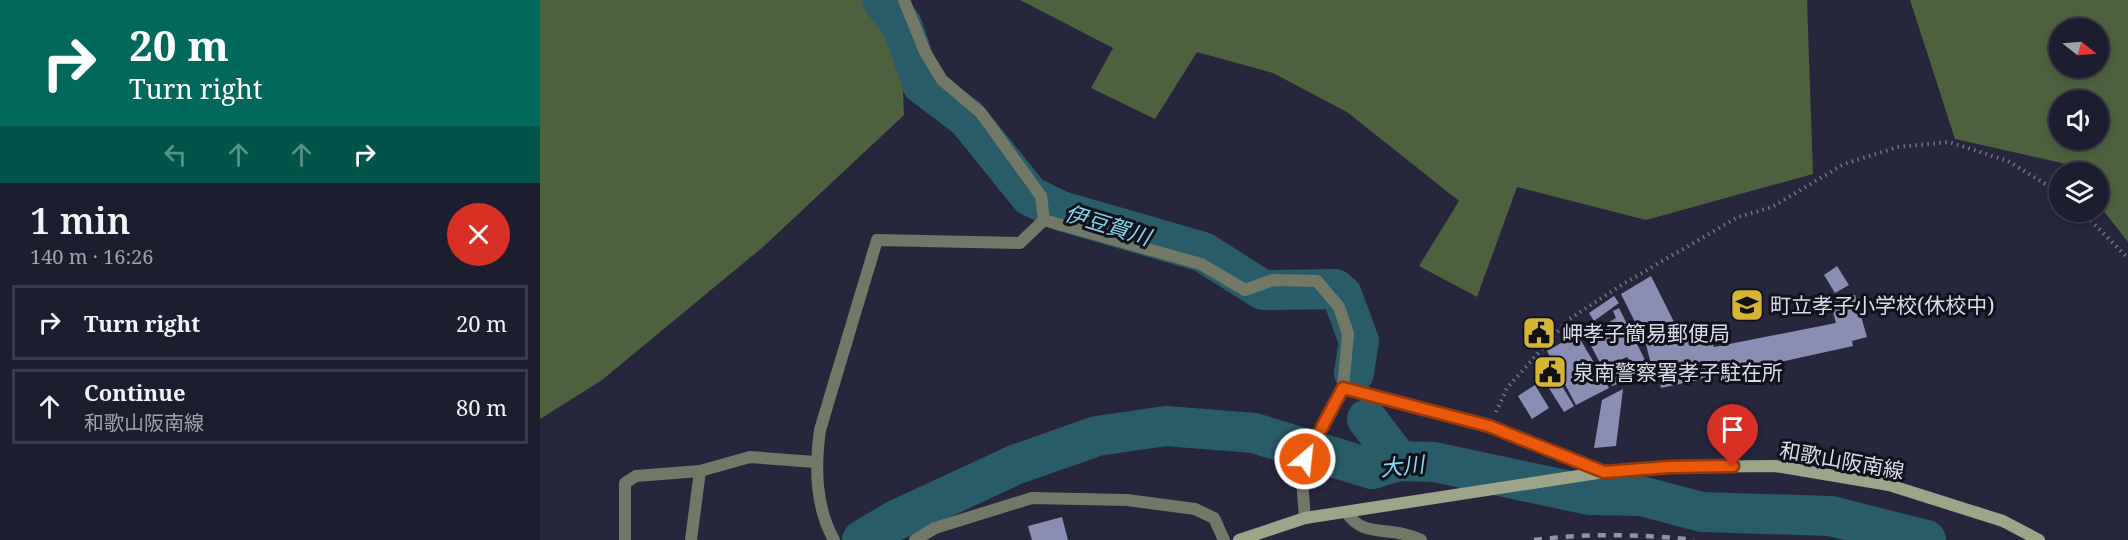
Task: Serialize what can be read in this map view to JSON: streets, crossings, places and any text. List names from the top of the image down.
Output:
{
  "streets": {
    "main road": ["和歌山阪南線"]
  },
  "water": ["伊豆賀川", "大川"],
  "places": {
    "school or university": ["町立孝子小学校(休校中)"],
    "public building": ["岬孝子簡易郵便局", "泉南警察署孝子駐在所"]
  },
  "north": "right",
  "page": {
    "turn": ["20 m", "Turn right"],
    "heading": ["1 min", "140 m · 16:26"],
    "list": [
      {
        "name": "Turn right",
        "value": "20 m"
      },
      {
        "name": "Continue",
        "note": "和歌山阪南線",
        "value": "80 m"
      }
    ]
  }
}
